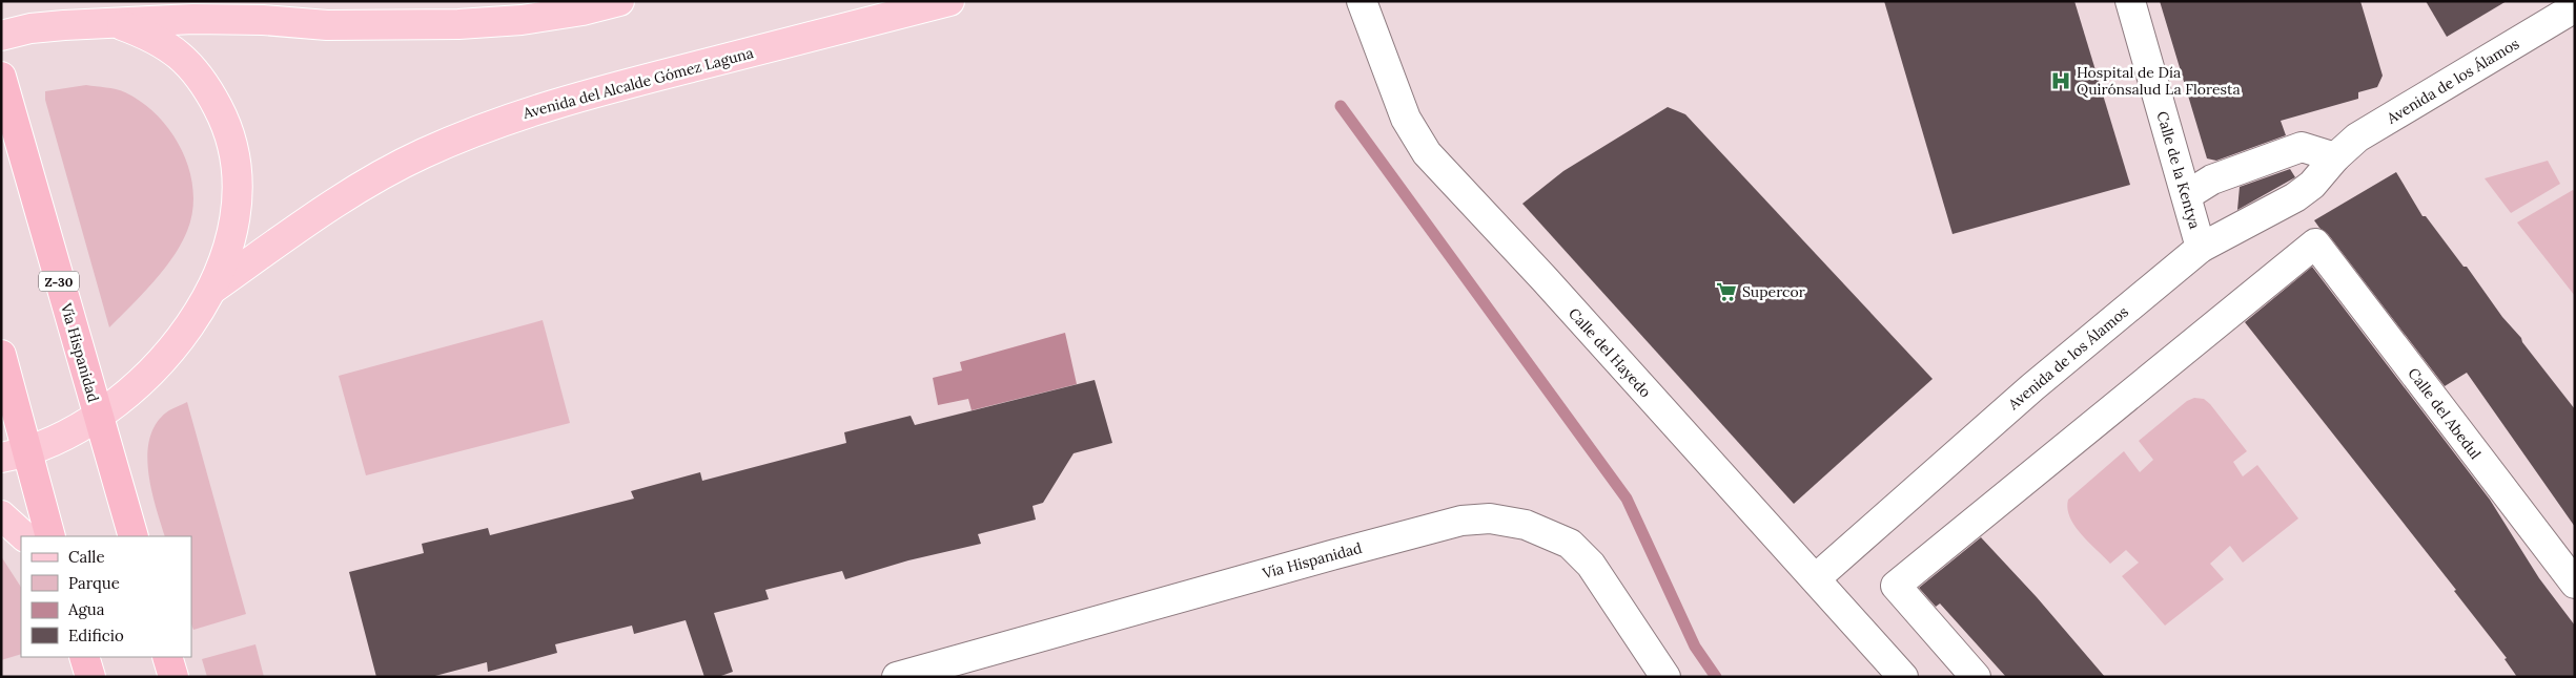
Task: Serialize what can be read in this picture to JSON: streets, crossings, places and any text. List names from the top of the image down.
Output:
{
  "streets": {
    "highway": ["Z-30", "Vía Hispanidad"],
    "main road": ["Avenida del Alcalde Gómez Laguna"],
    "street": [
      "Avenida de los Álamos",
      "Calle de la Kentya",
      "Calle del Hayedo",
      "Calle del Abedul"
    ]
  },
  "crossings": [
    ["Avenida de los Álamos", "Calle de la Kentya"],
    ["Avenida de los Álamos", "Calle del Hayedo"],
    ["Avenida del Alcalde Gómez Laguna", "Vía Hispanidad"]
  ],
  "places": {
    "hospital": ["Hospital de Día Quirónsalud La Floresta"],
    "supermarket": ["Supercor"]
  },
  "legend": [
    "Calle",
    "Parque",
    "Agua",
    "Edificio"
  ]
}
